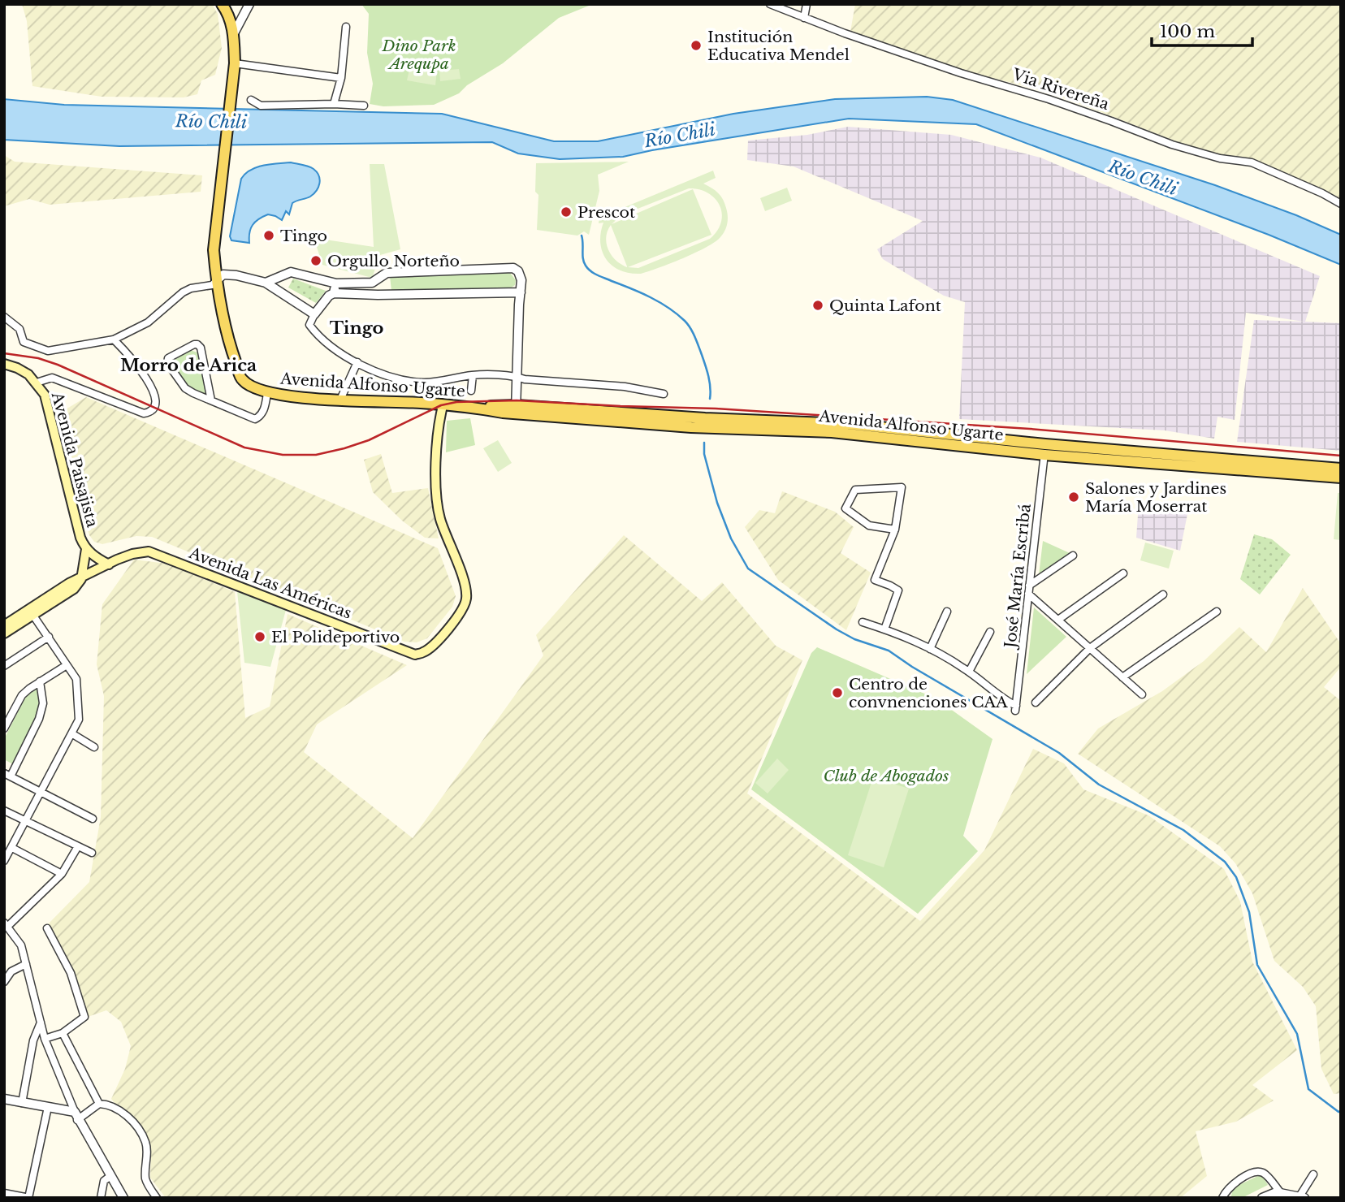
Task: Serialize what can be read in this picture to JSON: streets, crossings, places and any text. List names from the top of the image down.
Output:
{
  "streets": {
    "main road": ["Avenida Alfonso Ugarte", "Avenida Paisajista", "Avenida Las Américas"],
    "street": ["Via Rivereña", "José María Escribá"]
  },
  "crossings": [
    ["Avenida Alfonso Ugarte", "José María Escribá"],
    ["Avenida Alfonso Ugarte", "Avenida Las Américas"],
    ["Avenida Paisajista", "Avenida Las Américas"]
  ],
  "districts": ["Tingo", "Morro de Arica"],
  "water": ["Río Chili"],
  "parks": ["Dino Park Arequpa", "Club de Abogados"],
  "places": [
    "Institución Educativa Mendel",
    "Prescot",
    "Tingo",
    "Orgullo Norteño",
    "Quinta Lafont",
    "Salones y Jardines María Moserrat",
    "El Polideportivo",
    "Centro de convnenciones CAA"
  ],
  "scale_bar": "100 m"
}
